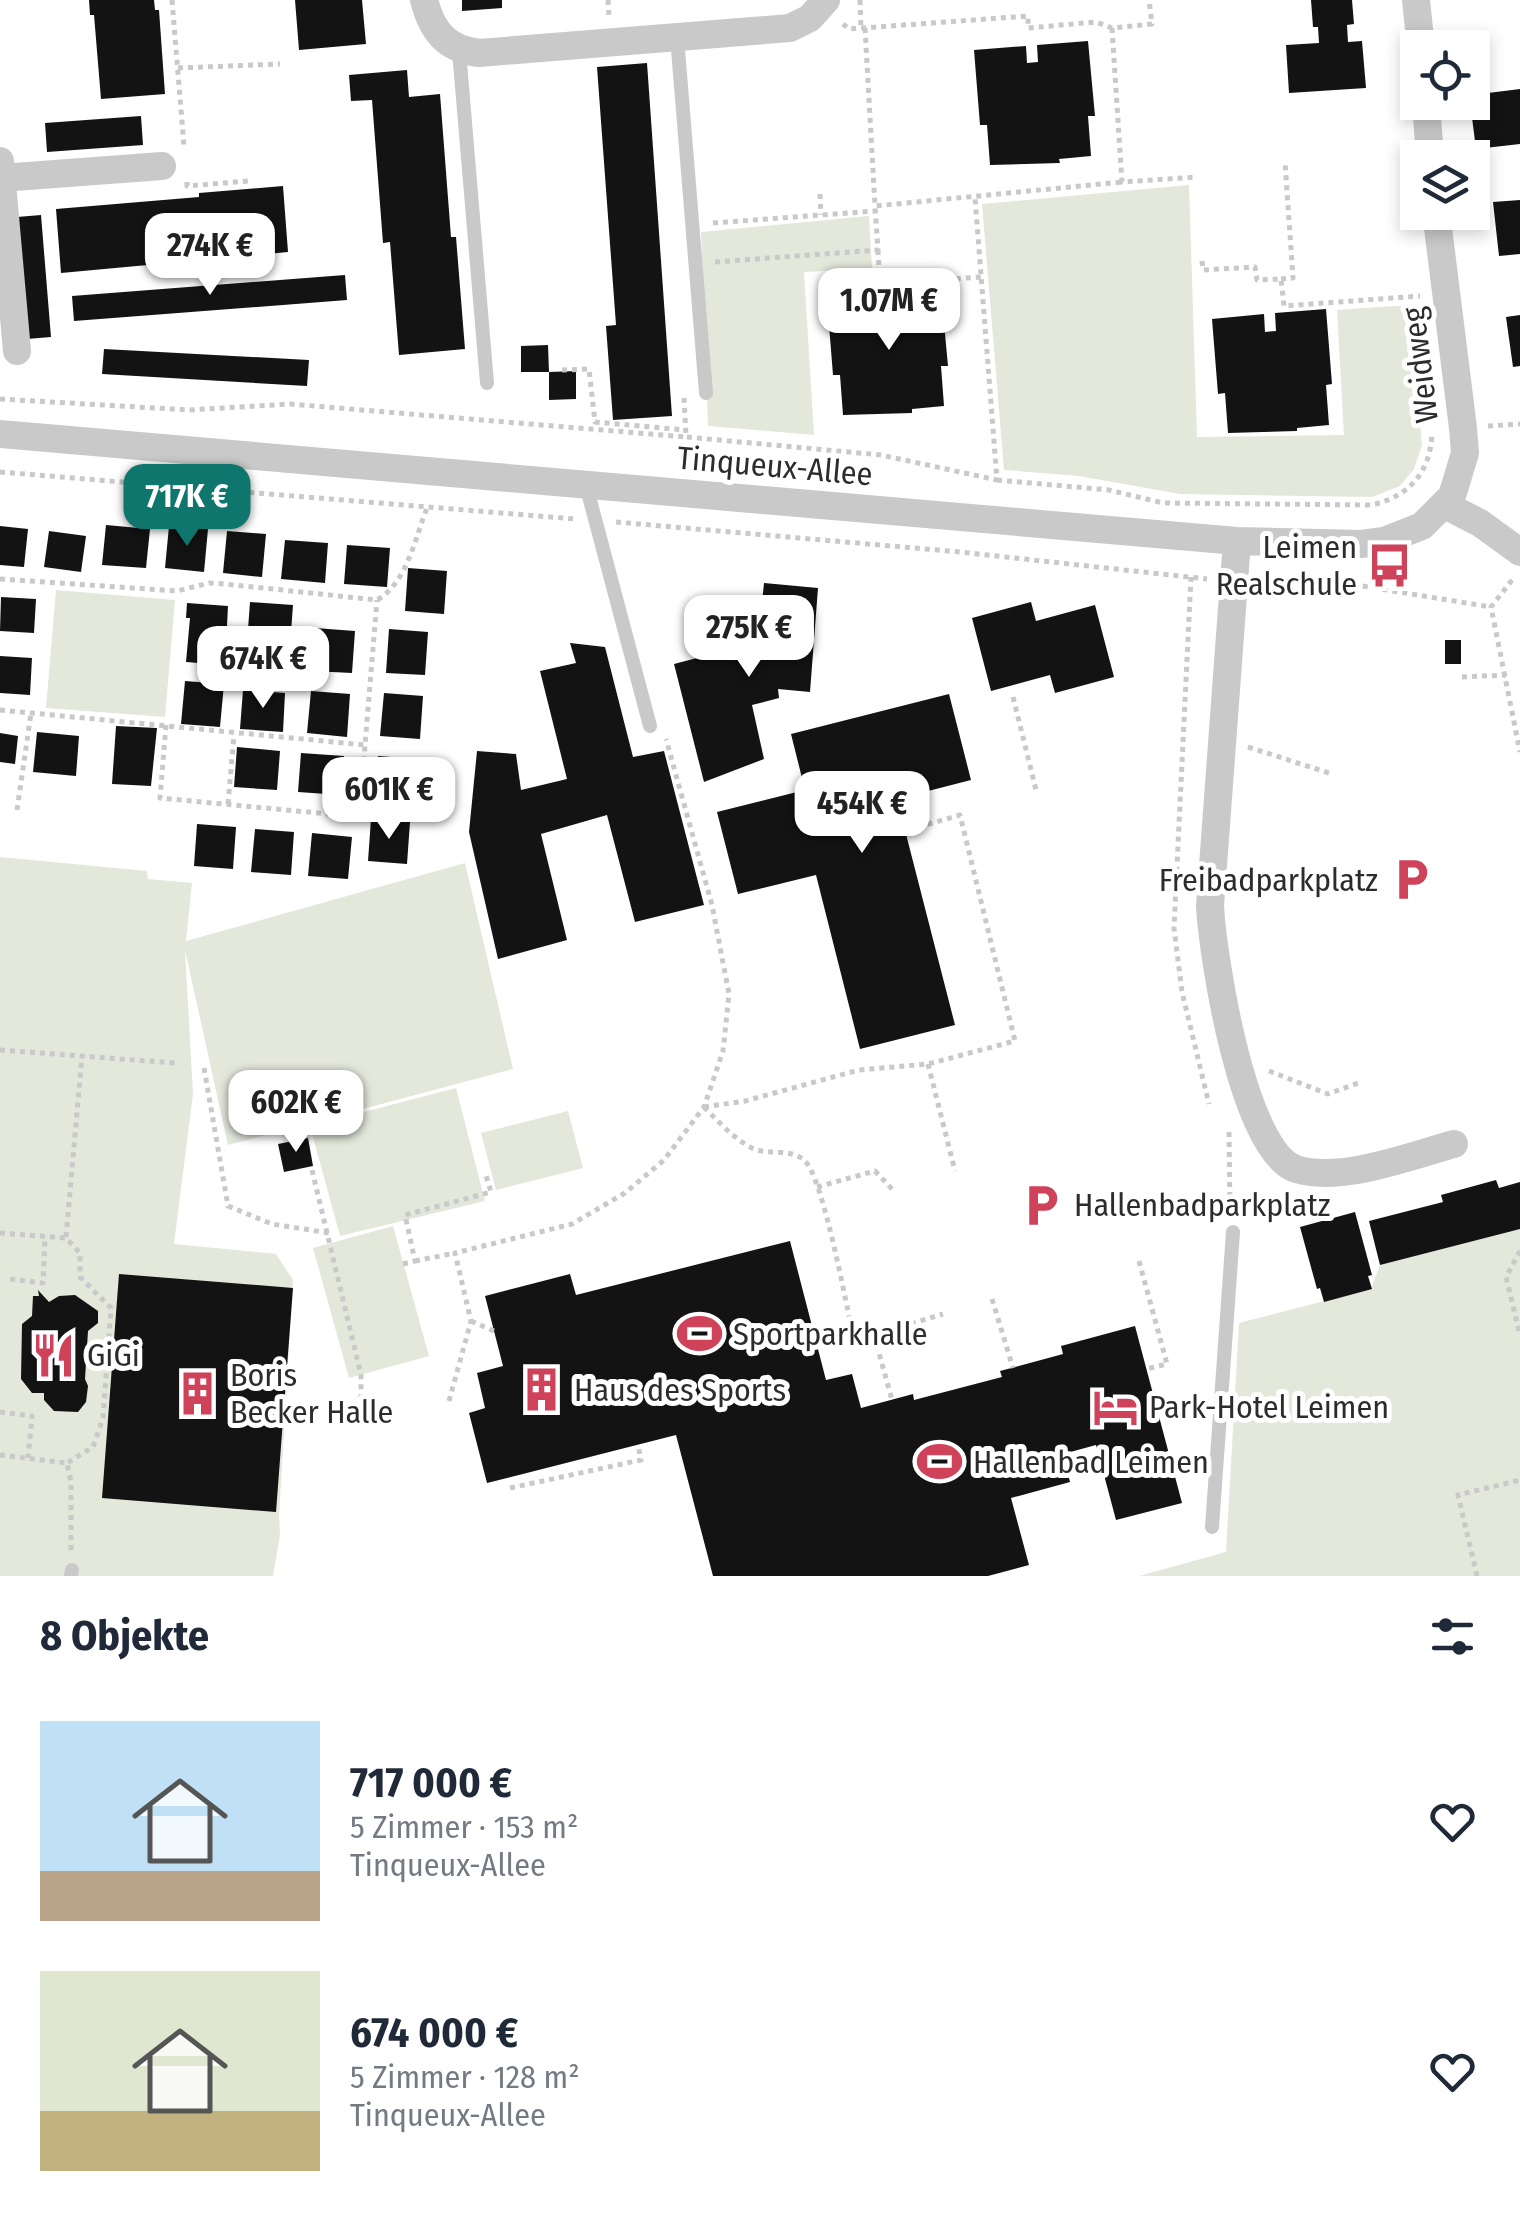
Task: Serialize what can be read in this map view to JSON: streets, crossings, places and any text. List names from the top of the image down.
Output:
{
  "streets": {
    "street": ["Weidweg", "Tinqueux-Allee"]
  },
  "crossings": [
    ["Weidweg", "Tinqueux-Allee"]
  ],
  "places": {
    "bus stop": ["Leimen Realschule"],
    "parking": ["Freibadparkplatz", "Hallenbadparkplatz"],
    "sports": ["Sportparkhalle", "Hallenbad Leimen"],
    "restaurant": ["GiGi"],
    "building": ["Haus des Sports", "Boris Becker Halle"],
    "hotel": ["Park-Hotel Leimen"]
  },
  "page": {
    "price": [
      "274K €",
      "1.07M €",
      "717K €",
      "275K €",
      "674K €",
      "601K €",
      "454K €",
      "602K €"
    ],
    "heading": "8 Objekte",
    "list": [
      {
        "name": "717 000 €",
        "note": "5 Zimmer · 153 m² · Tinqueux-Allee"
      },
      {
        "name": "674 000 €",
        "note": "5 Zimmer · 128 m² · Tinqueux-Allee"
      }
    ]
  }
}
